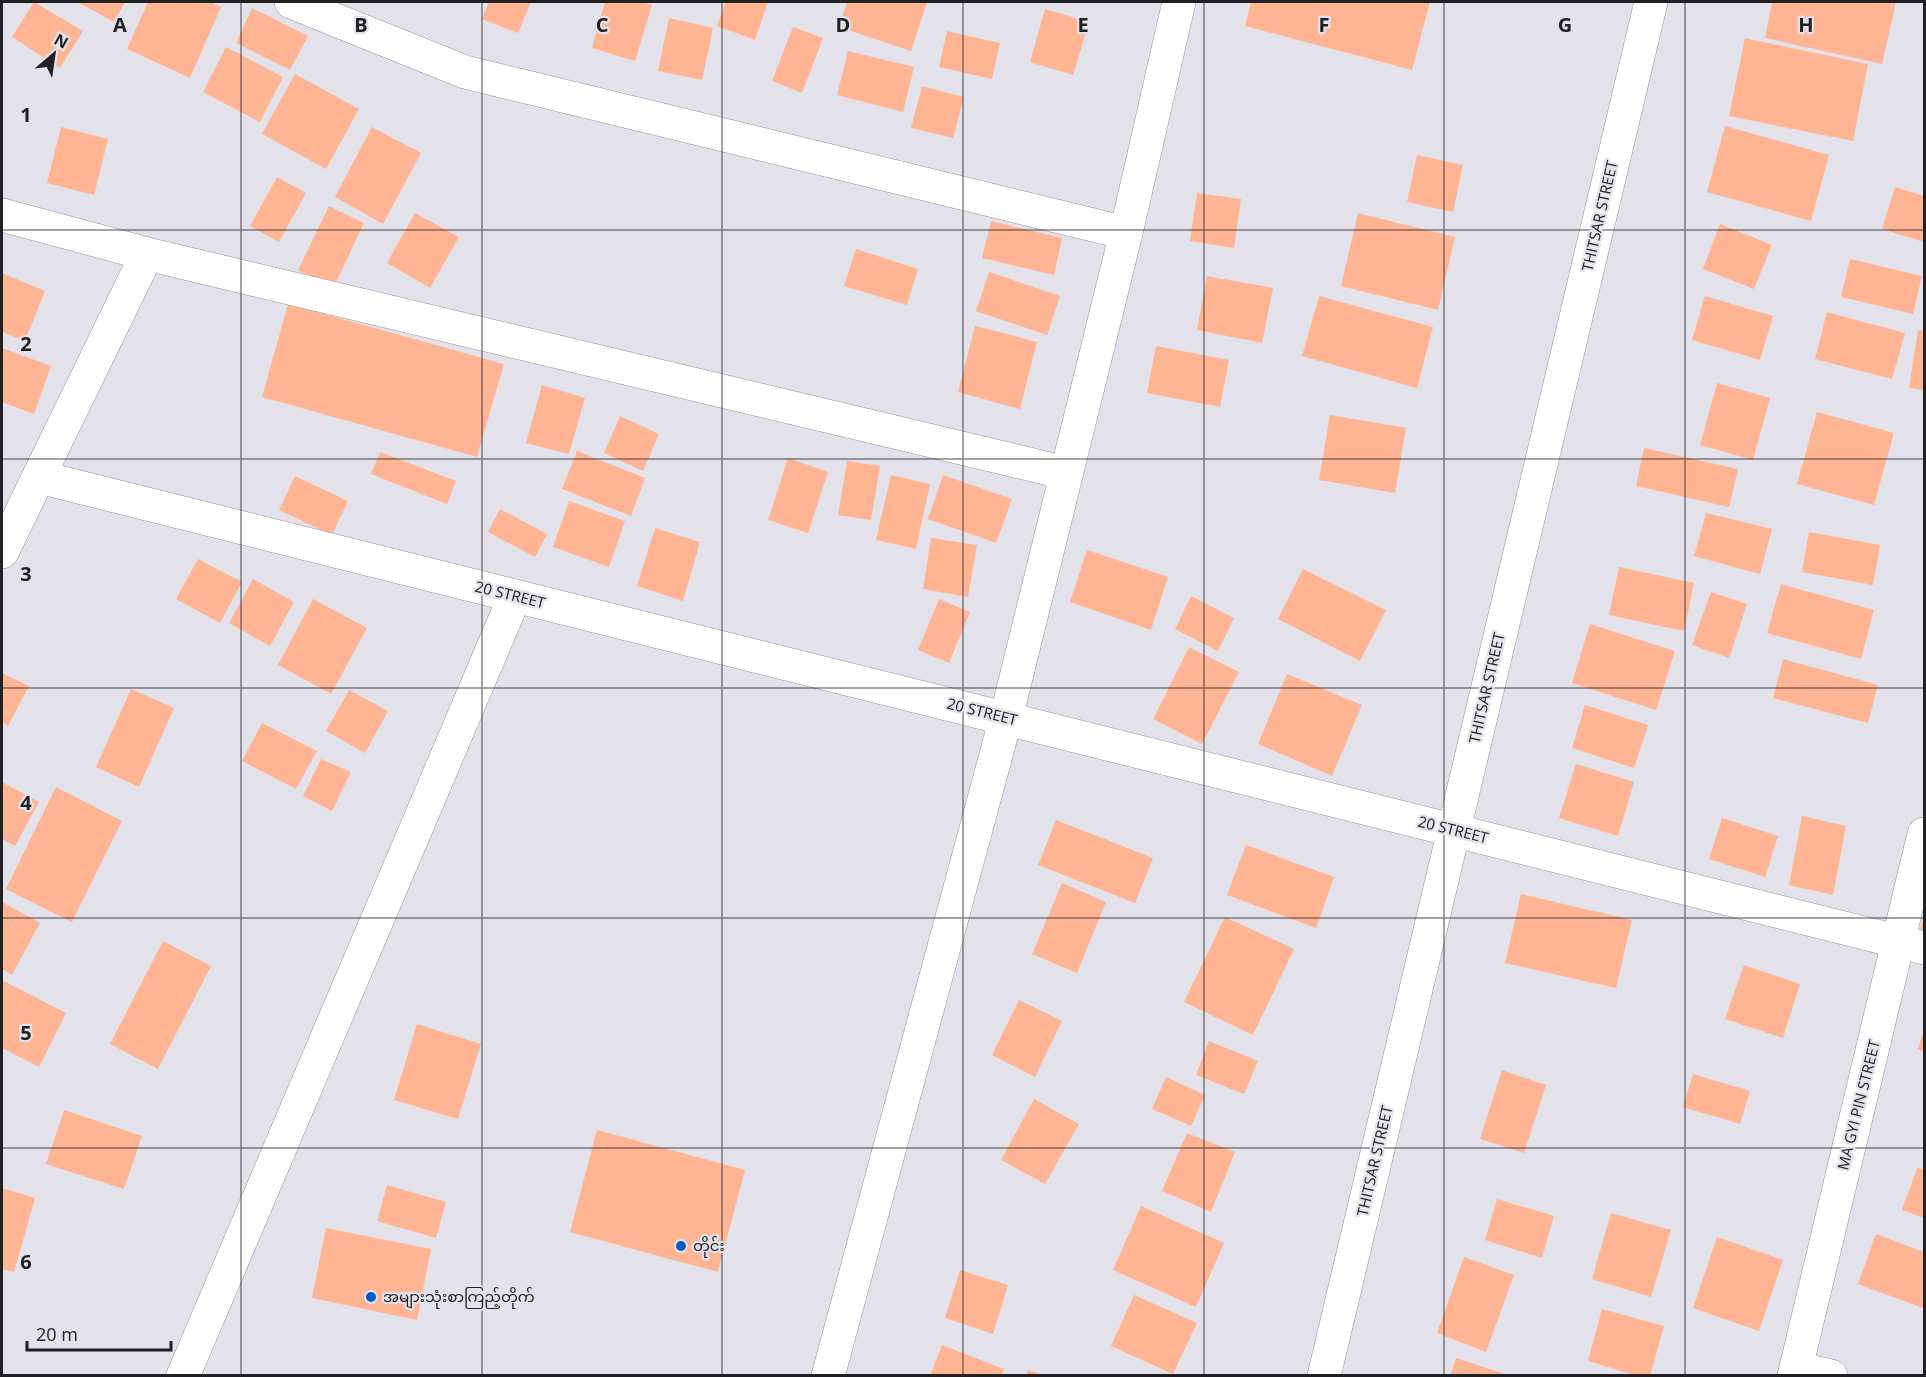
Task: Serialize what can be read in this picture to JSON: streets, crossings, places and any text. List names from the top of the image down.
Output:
{
  "streets": {
    "street": ["THITSAR STREET", "20 STREET", "MA GYI PIN STREET"]
  },
  "crossings": [
    ["THITSAR STREET", "20 STREET"],
    ["20 STREET", "MA GYI PIN STREET"]
  ],
  "places": ["တိုင်း", "အများသုံးစာကြည့်တိုက်"],
  "scale_bar": "20 m",
  "north": "top right",
  "grid": {
    "columns": [
      "A",
      "B",
      "C",
      "D",
      "E",
      "F",
      "G",
      "H"
    ],
    "rows": [
      "1",
      "2",
      "3",
      "4",
      "5",
      "6"
    ]
  }
}
